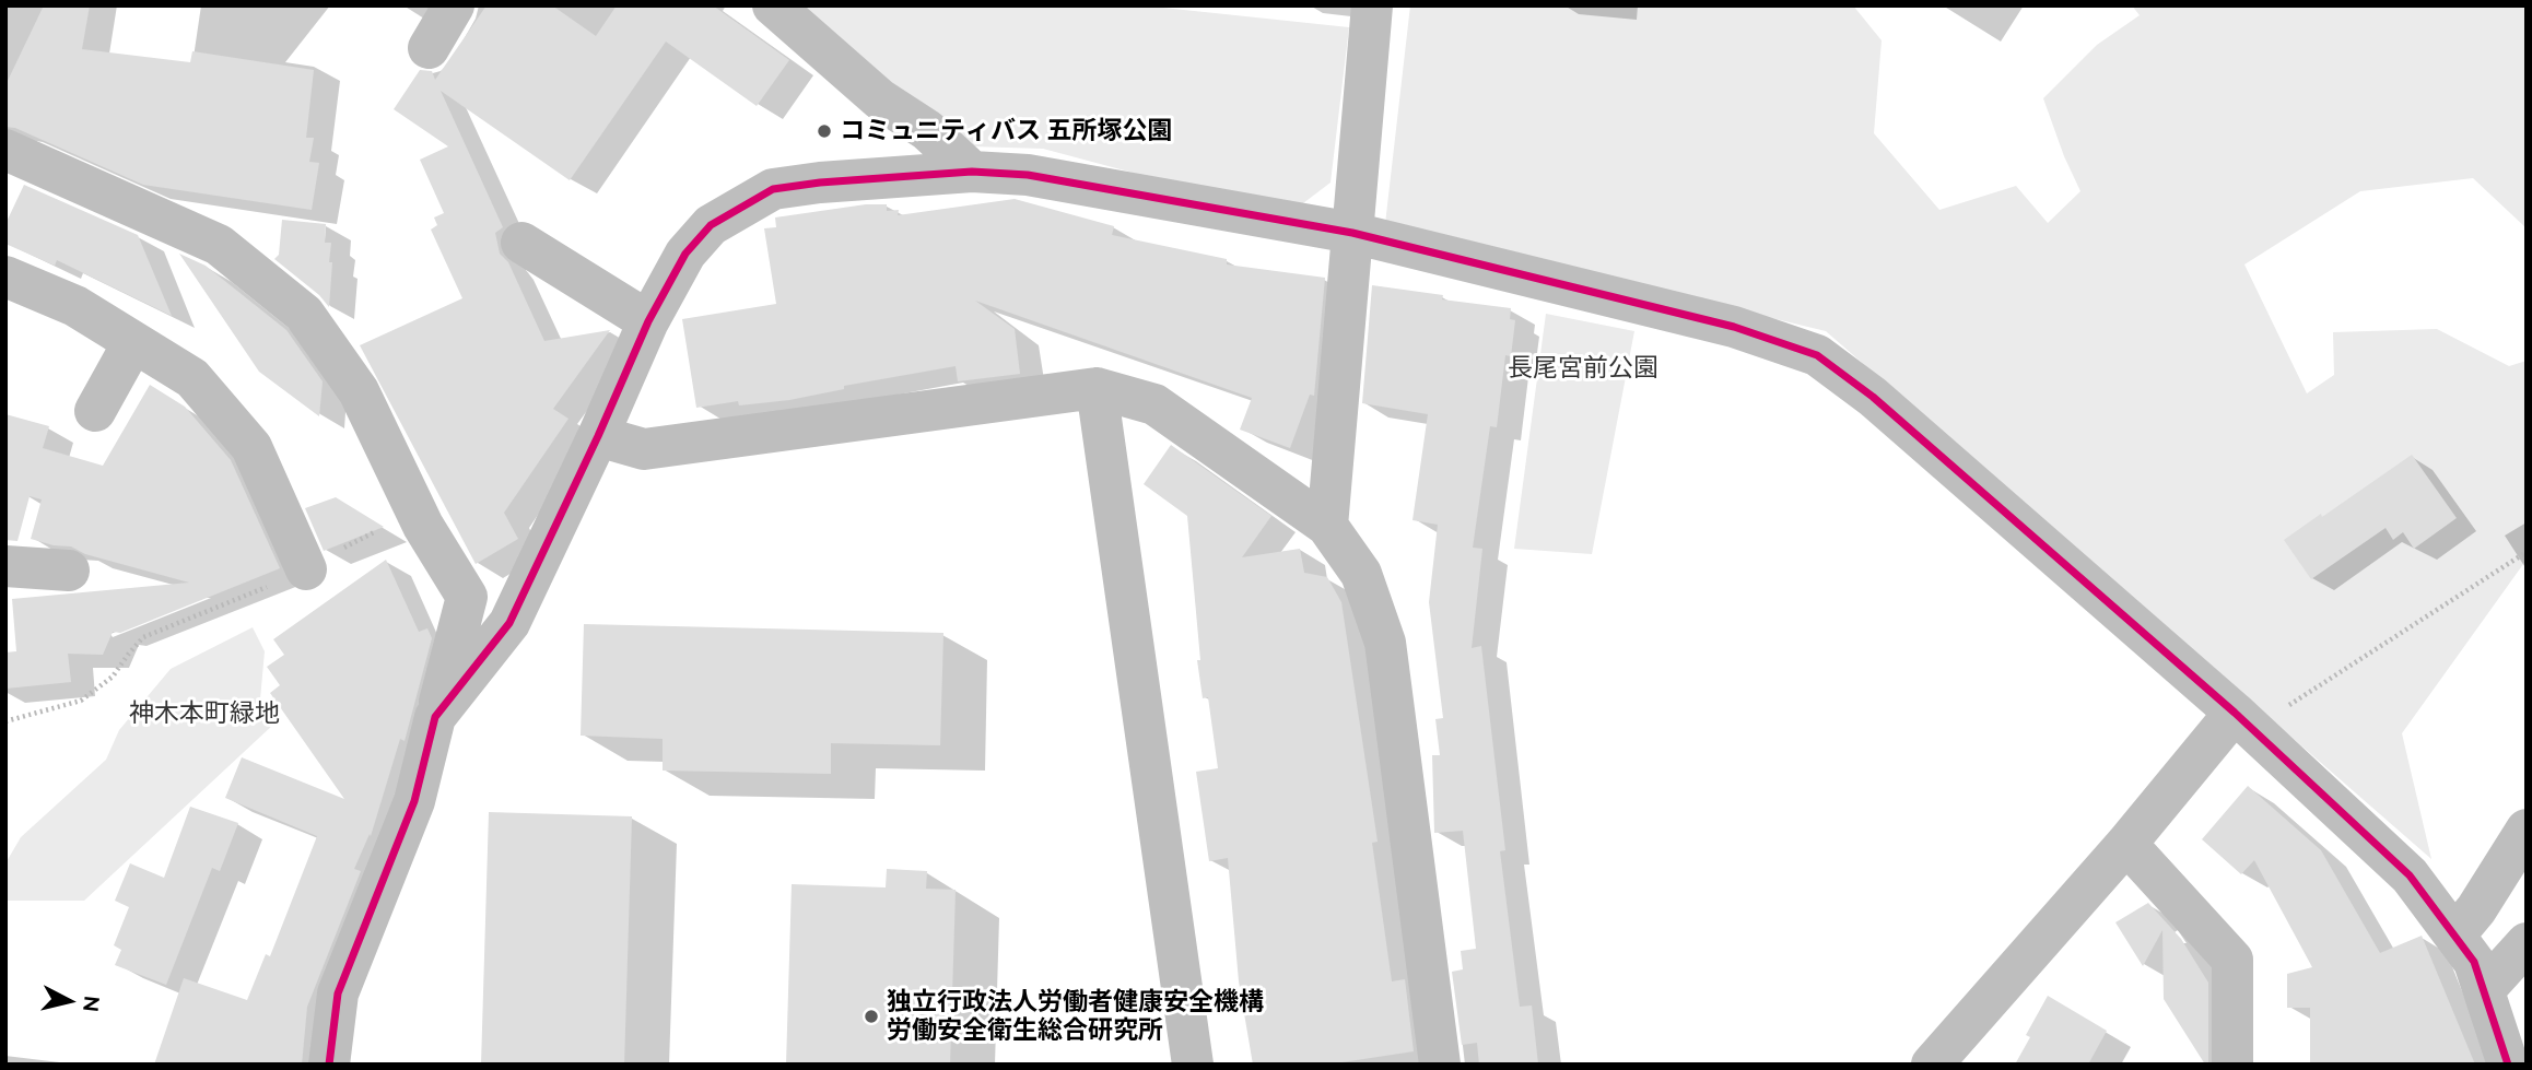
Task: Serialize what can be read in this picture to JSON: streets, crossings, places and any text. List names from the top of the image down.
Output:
{
  "parks": ["長尾宮前公園", "神木本町緑地"],
  "places": ["コミュニティバス 五所塚公園", "独立行政法人労働者健康安全機構 労働安全衛生総合研究所"],
  "north": "right"
}
